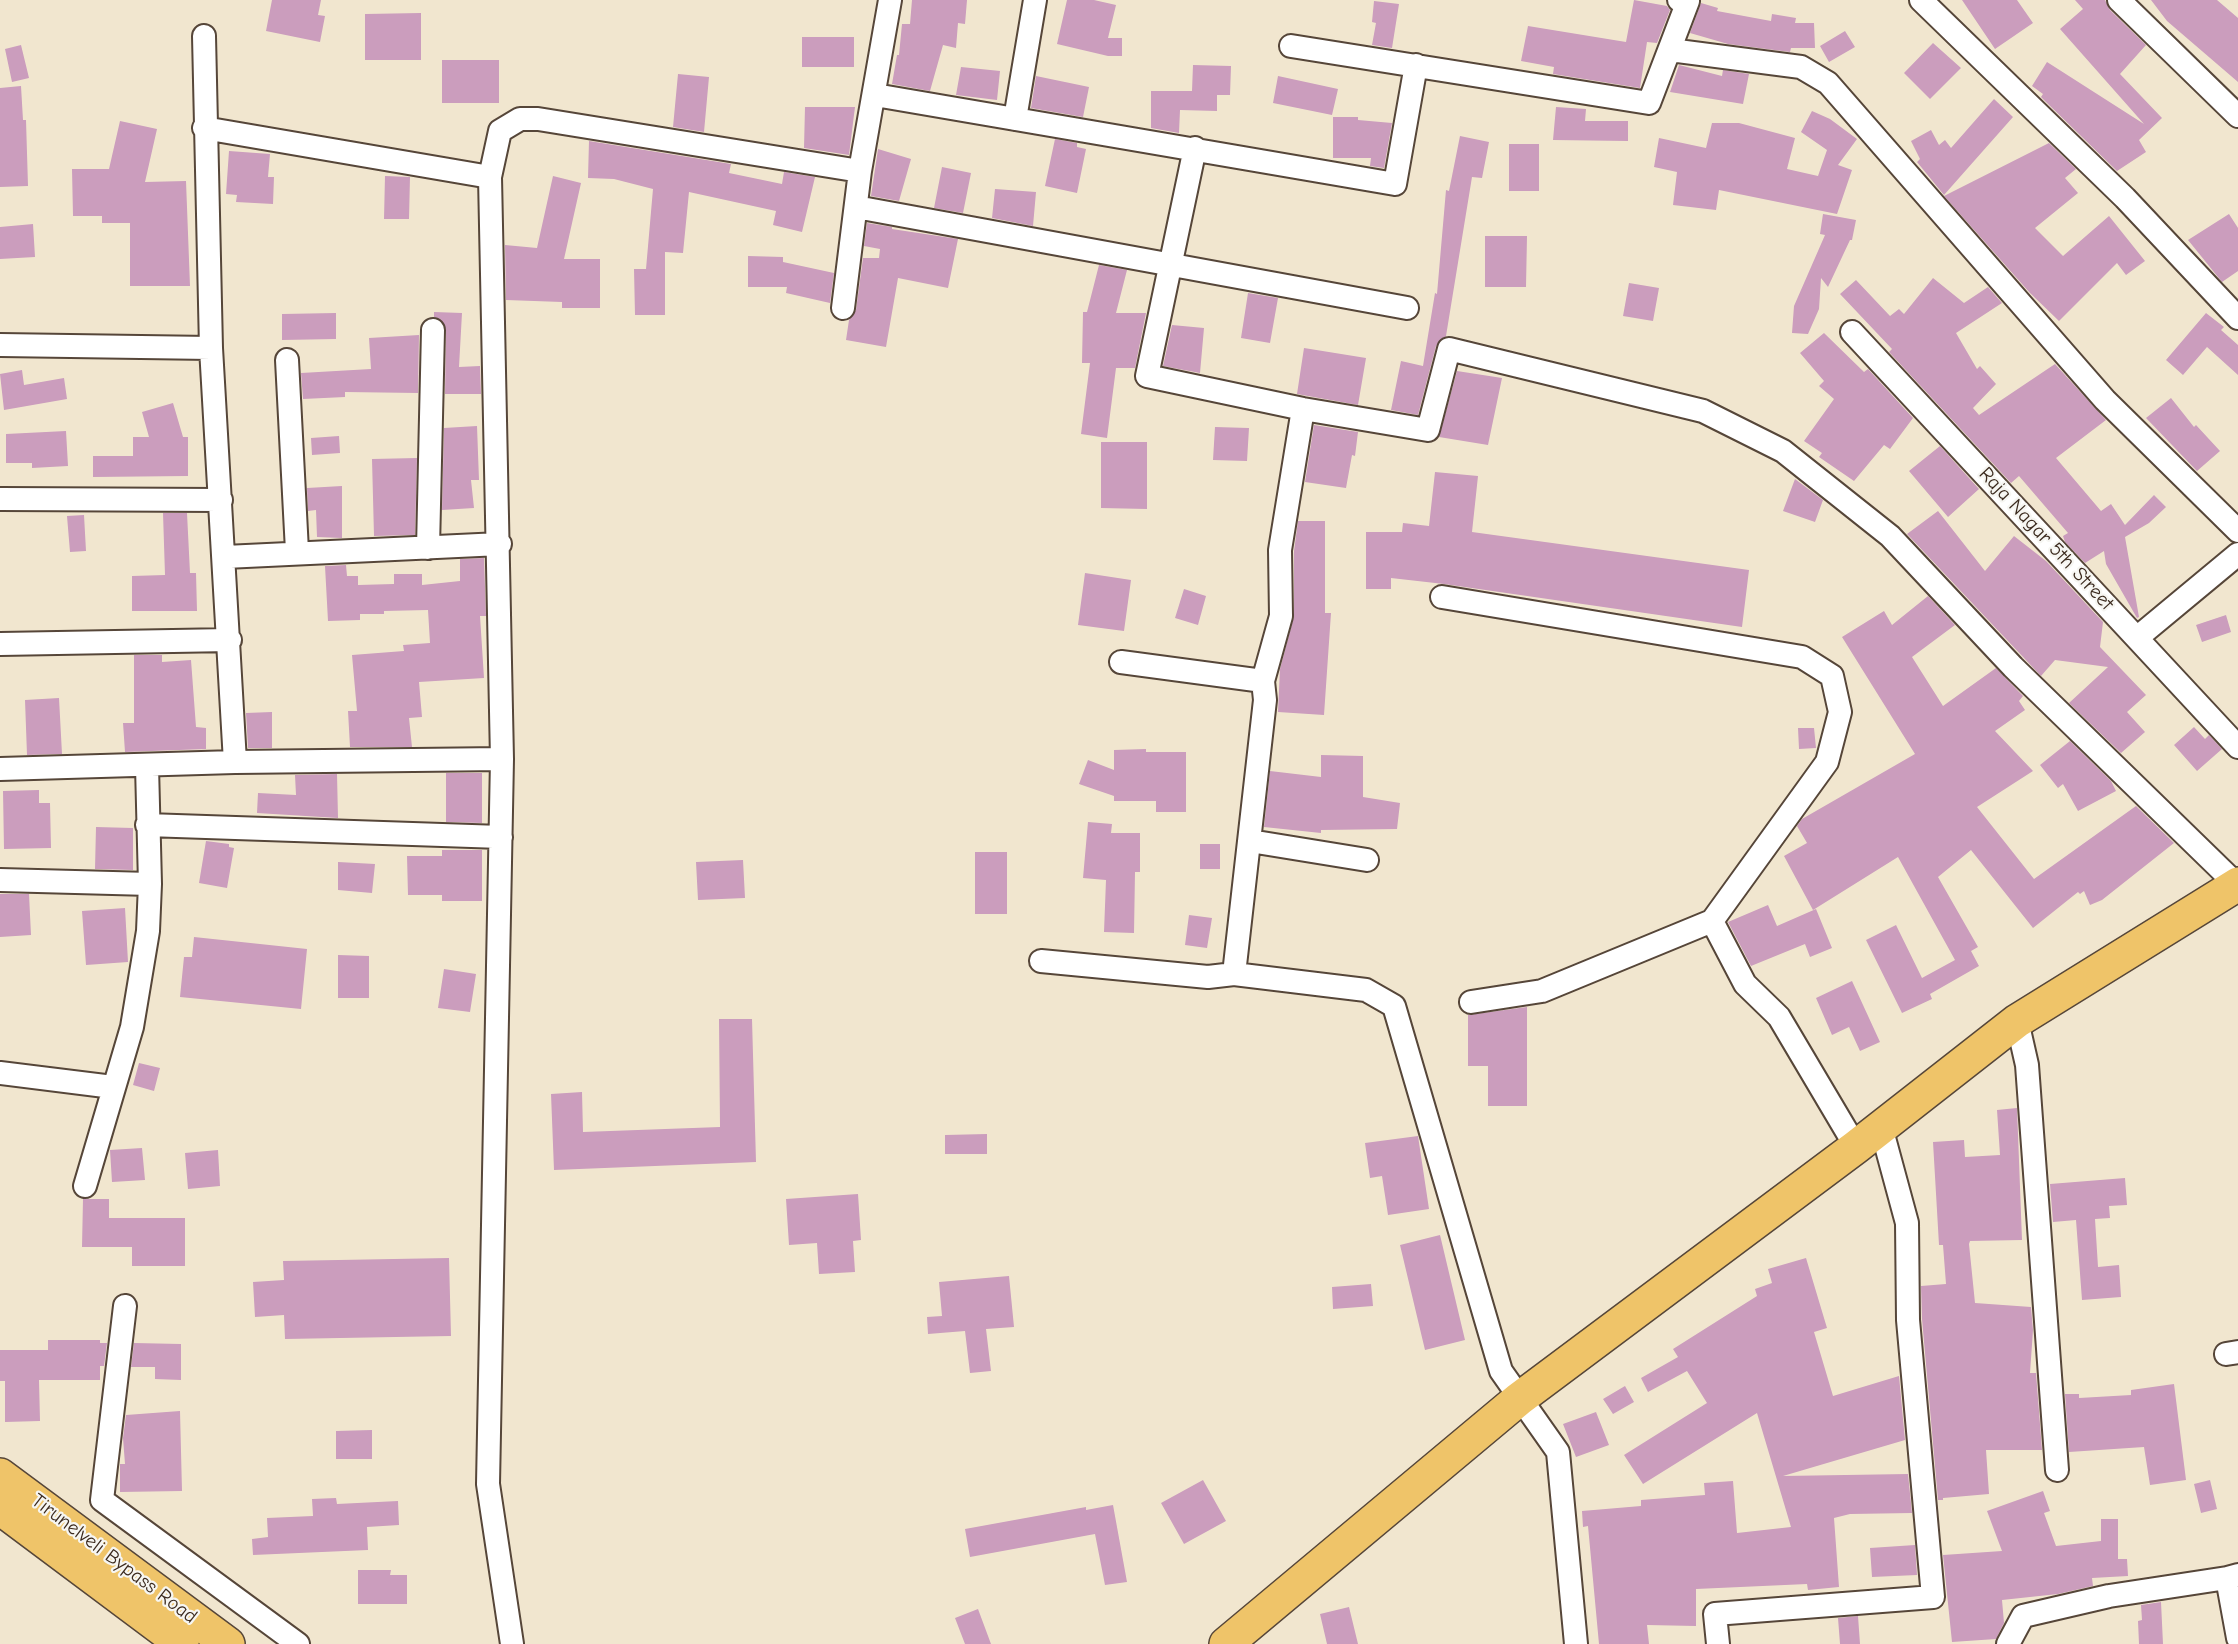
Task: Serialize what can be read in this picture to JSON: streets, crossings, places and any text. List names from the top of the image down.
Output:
{
  "streets": {
    "main road": ["Tirunelveli Bypass Road"],
    "street": ["Raja Nagar 5th Street"]
  }
}
